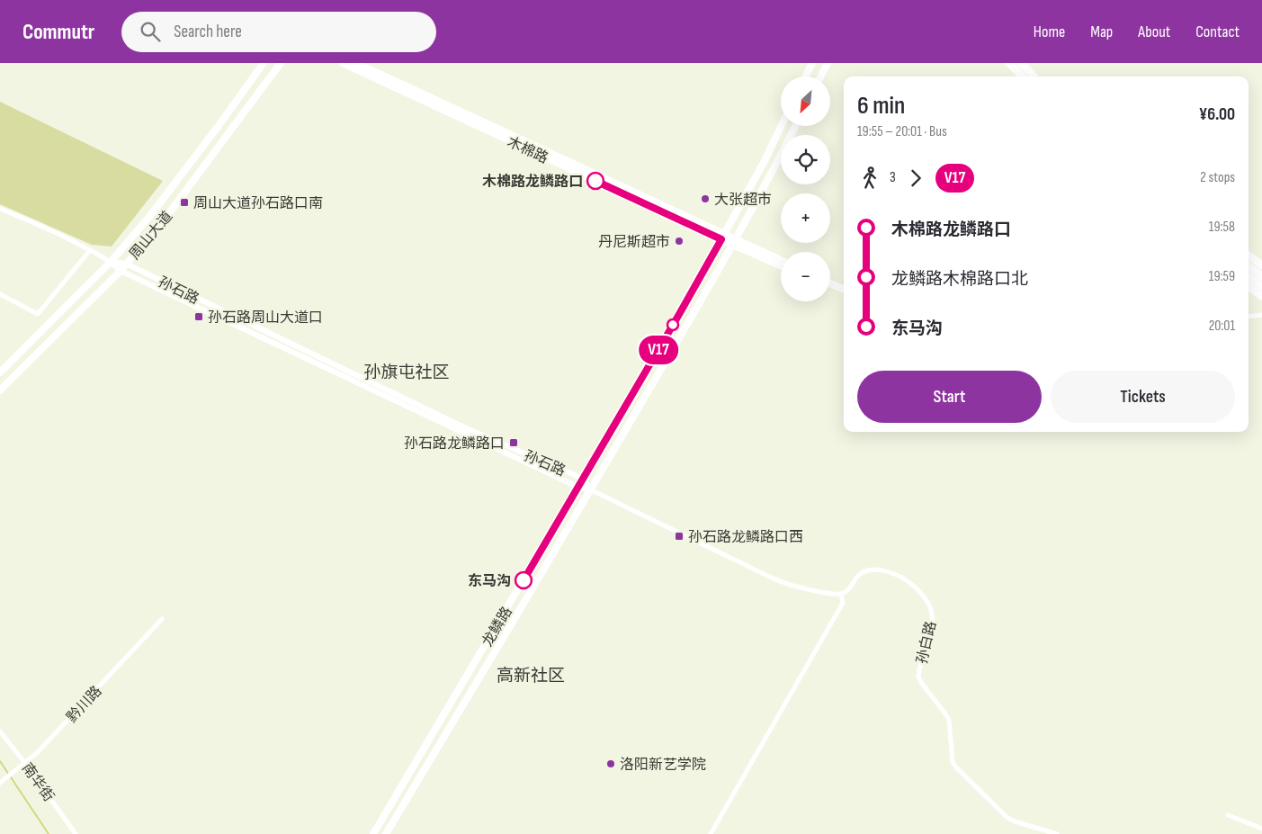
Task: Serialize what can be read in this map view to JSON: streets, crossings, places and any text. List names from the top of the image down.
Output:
{
  "streets": {
    "main road": ["木棉路", "周山大道", "龙鳞路"],
    "street": [
      "孙石路",
      "孙白路",
      "黔川路",
      "南华街"
    ]
  },
  "crossings": [
    ["木棉路", "龙鳞路"],
    ["周山大道", "孙石路"],
    ["孙石路", "龙鳞路"],
    ["黔川路", "南华街"]
  ],
  "districts": ["孙旗屯社区", "高新社区"],
  "places": {
    "other": [
      "木棉路龙鳞路口",
      "大张超市",
      "丹尼斯超市",
      "东马沟",
      "洛阳新艺学院"
    ],
    "transit": [
      "周山大道孙石路口南",
      "孙石路周山大道口",
      "孙石路龙鳞路口",
      "孙石路龙鳞路口西"
    ]
  },
  "lines": ["bus line V17"],
  "north": "bottom left",
  "page": {
    "header": "Commutr",
    "search": "Search here",
    "nav": [
      "Home",
      "Map",
      "About",
      "Contact"
    ],
    "on_map": "V17",
    "map_buttons": ["+", "−"],
    "heading": ["6 min", "19:55 – 20:01 · Bus", "¥6.00"],
    "legs": ["3", "V17", "2 stops"],
    "list": [
      {
        "name": "木棉路龙鳞路口",
        "value": "19:58"
      },
      {
        "name": "龙鳞路木棉路口北",
        "value": "19:59"
      },
      {
        "name": "东马沟",
        "value": "20:01"
      }
    ],
    "buttons": ["Start", "Tickets"]
  }
}
